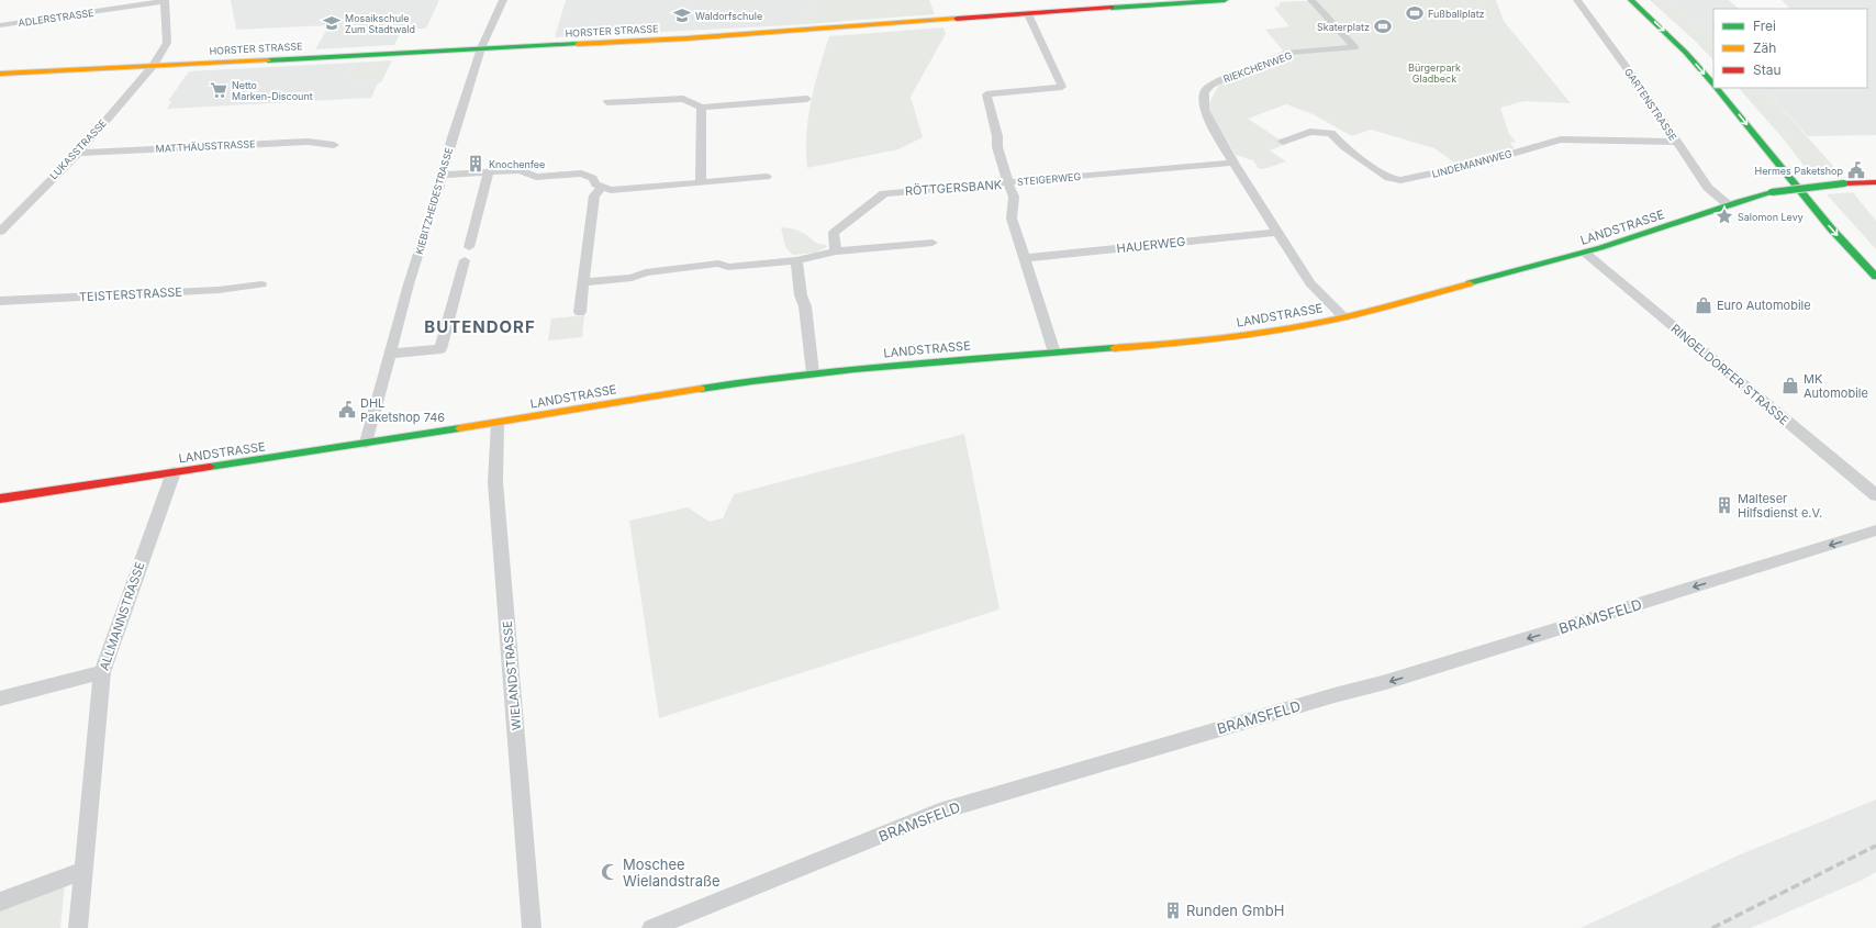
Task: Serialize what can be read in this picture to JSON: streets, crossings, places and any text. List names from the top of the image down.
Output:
{
  "streets": {
    "main road": ["HORSTER STRASSE", "LANDSTRASSE"],
    "street": [
      "ADLERSTRASSE",
      "RIEKCHENWEG",
      "GARTENSTRASSE",
      "MATTHÄUSSTRASSE",
      "LUKASSTRASSE",
      "LINDEMANNWEG",
      "STEIGERWEG",
      "RÖTTGERSBANK",
      "KIEBITZHEIDESTRASSE",
      "HAUERWEG",
      "TEISTERSTRASSE",
      "RINGELDORFER STRASSE",
      "ALLMANNSTRASSE",
      "BRAMSFELD",
      "WIELANDSTRASSE"
    ]
  },
  "crossings": [
    ["ADLERSTRASSE", "LUKASSTRASSE"],
    ["HORSTER STRASSE", "LUKASSTRASSE"],
    ["HORSTER STRASSE", "STEIGERWEG"],
    ["HORSTER STRASSE", "KIEBITZHEIDESTRASSE"],
    ["RIEKCHENWEG", "STEIGERWEG"],
    ["GARTENSTRASSE", "LINDEMANNWEG"],
    ["GARTENSTRASSE", "LANDSTRASSE"],
    ["MATTHÄUSSTRASSE", "LUKASSTRASSE"],
    ["STEIGERWEG", "RÖTTGERSBANK"],
    ["RÖTTGERSBANK", "LANDSTRASSE"],
    ["RÖTTGERSBANK", "HAUERWEG"],
    ["KIEBITZHEIDESTRASSE", "LANDSTRASSE"],
    ["LANDSTRASSE", "RINGELDORFER STRASSE"],
    ["LANDSTRASSE", "ALLMANNSTRASSE"],
    ["LANDSTRASSE", "WIELANDSTRASSE"]
  ],
  "one_way": ["BRAMSFELD"],
  "districts": ["BUTENDORF"],
  "parks": ["Bürgerpark Gladbeck"],
  "places": {
    "sports": ["Fußballplatz", "Skaterplatz"],
    "school or university": ["Waldorfschule", "Mosaikschule Zum Stadtwald"],
    "supermarket": ["Netto Marken-Discount"],
    "building": ["Knochenfee", "Malteser Hilfsdienst e.V.", "Runden GmbH"],
    "public building": ["Hermes Paketshop", "DHL Paketshop 746"],
    "place": ["Salomon Levy"],
    "shop": ["Euro Automobile", "MK Automobile"],
    "mosque": ["Moschee Wielandstraße"]
  },
  "legend": ["Frei", "Zäh", "Stau"]
}
